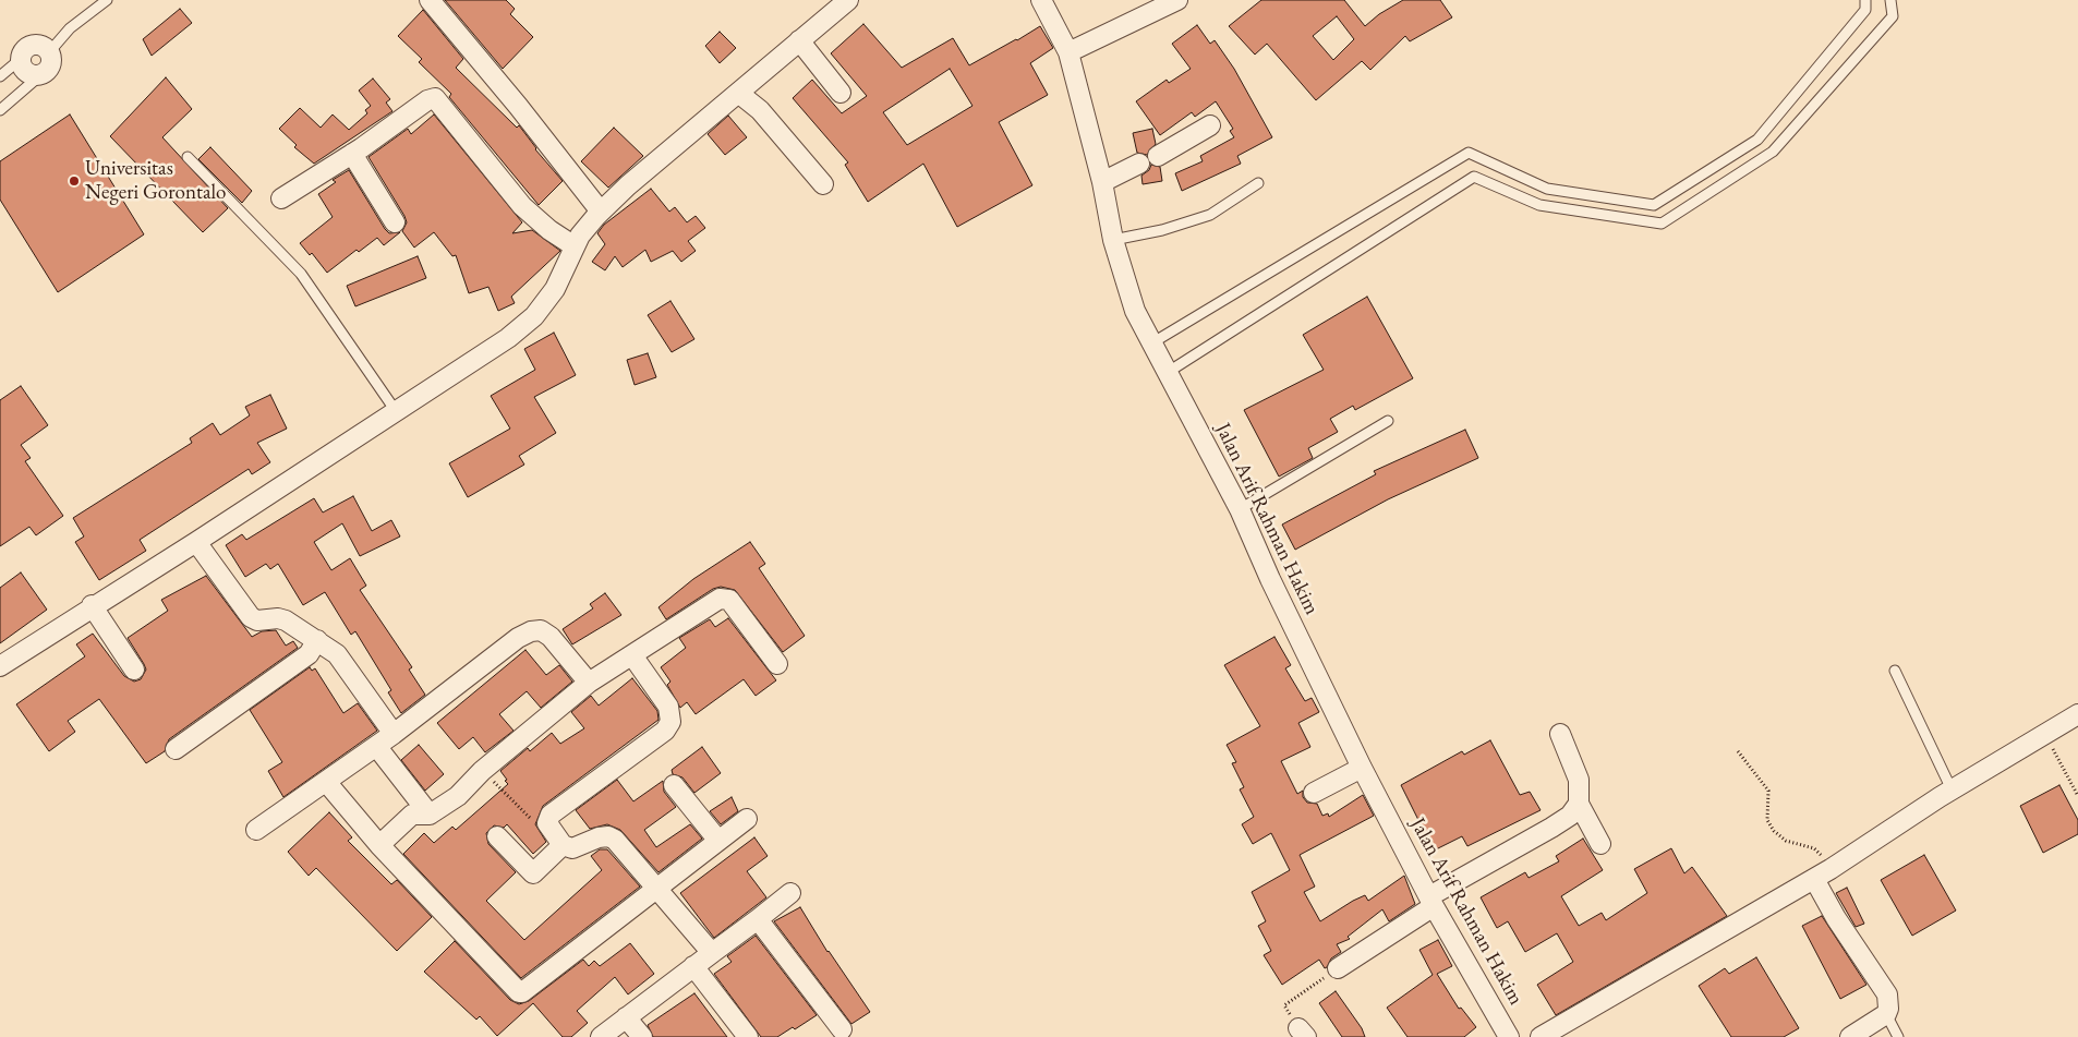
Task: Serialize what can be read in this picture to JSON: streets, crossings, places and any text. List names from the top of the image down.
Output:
{
  "streets": {
    "street": ["Jalan Arif Rahman Hakim"]
  },
  "places": ["Universitas Negeri Gorontalo"]
}
